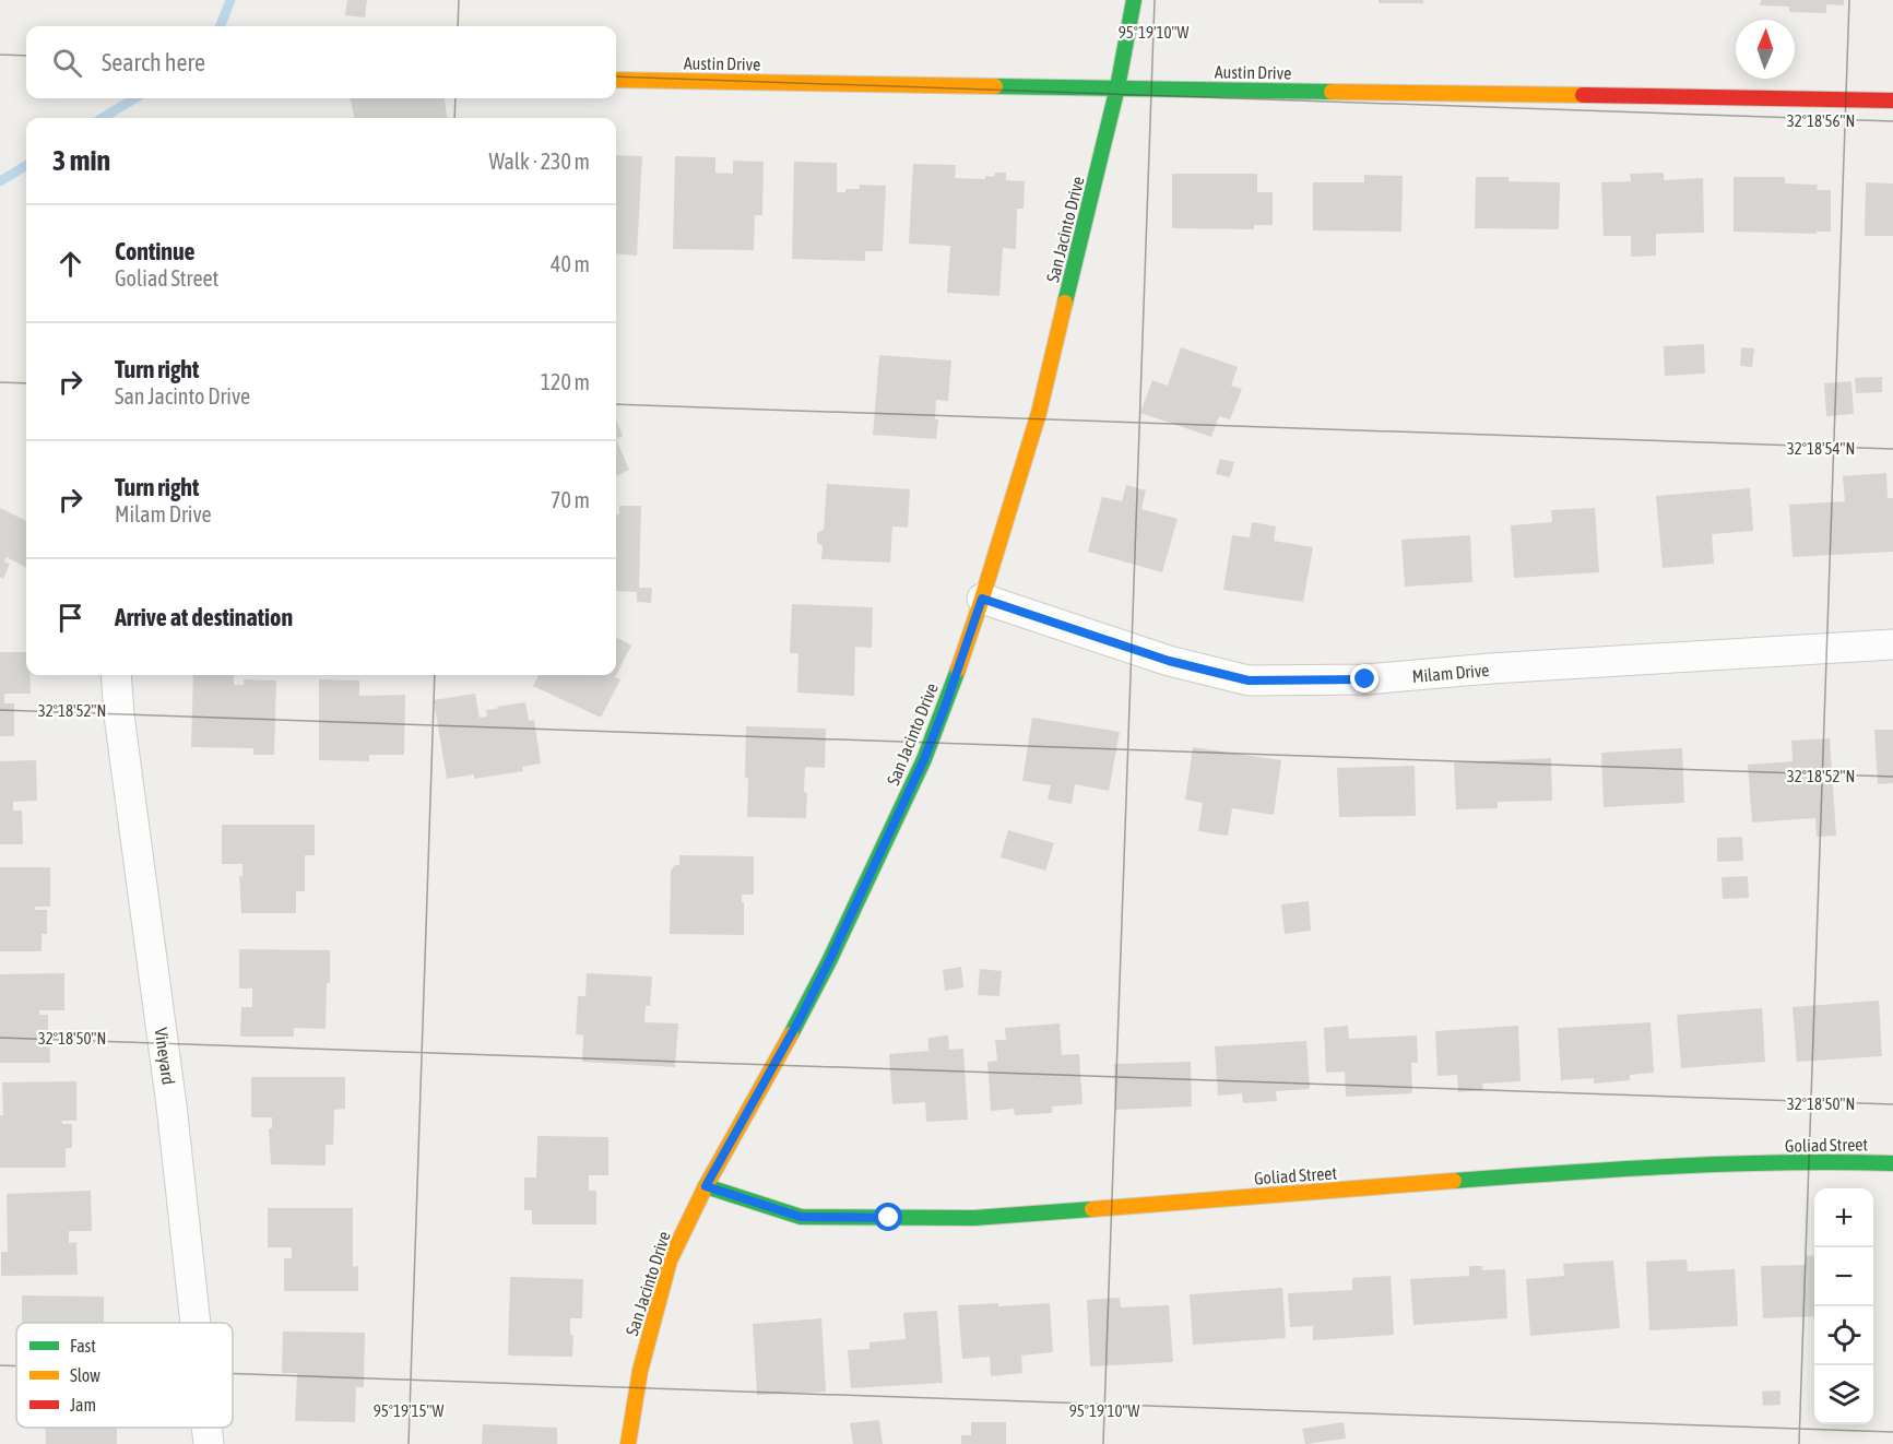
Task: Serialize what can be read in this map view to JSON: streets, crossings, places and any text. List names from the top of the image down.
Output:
{
  "streets": {
    "street": [
      "Austin Drive",
      "San Jacinto Drive",
      "Milam Drive",
      "Vineyard",
      "Goliad Street"
    ]
  },
  "crossings": [
    ["Austin Drive", "San Jacinto Drive"],
    ["San Jacinto Drive", "Milam Drive"],
    ["San Jacinto Drive", "Goliad Street"]
  ],
  "legend": ["Fast", "Slow", "Jam"],
  "north": "top",
  "page": {
    "search": "Search here",
    "heading": ["3 min", "Walk · 230 m"],
    "list": [
      ["Continue", "Goliad Street", "40 m"],
      ["Turn right", "San Jacinto Drive", "120 m"],
      ["Turn right", "Milam Drive", "70 m"],
      "Arrive at destination"
    ],
    "map_buttons": ["+", "−"]
  },
  "coordinates": [
    "95°19'10\"W",
    "32°18'56\"N",
    "32°18'54\"N",
    "32°18'52\"N",
    "32°18'50\"N",
    "95°19'15\"W"
  ]
}
